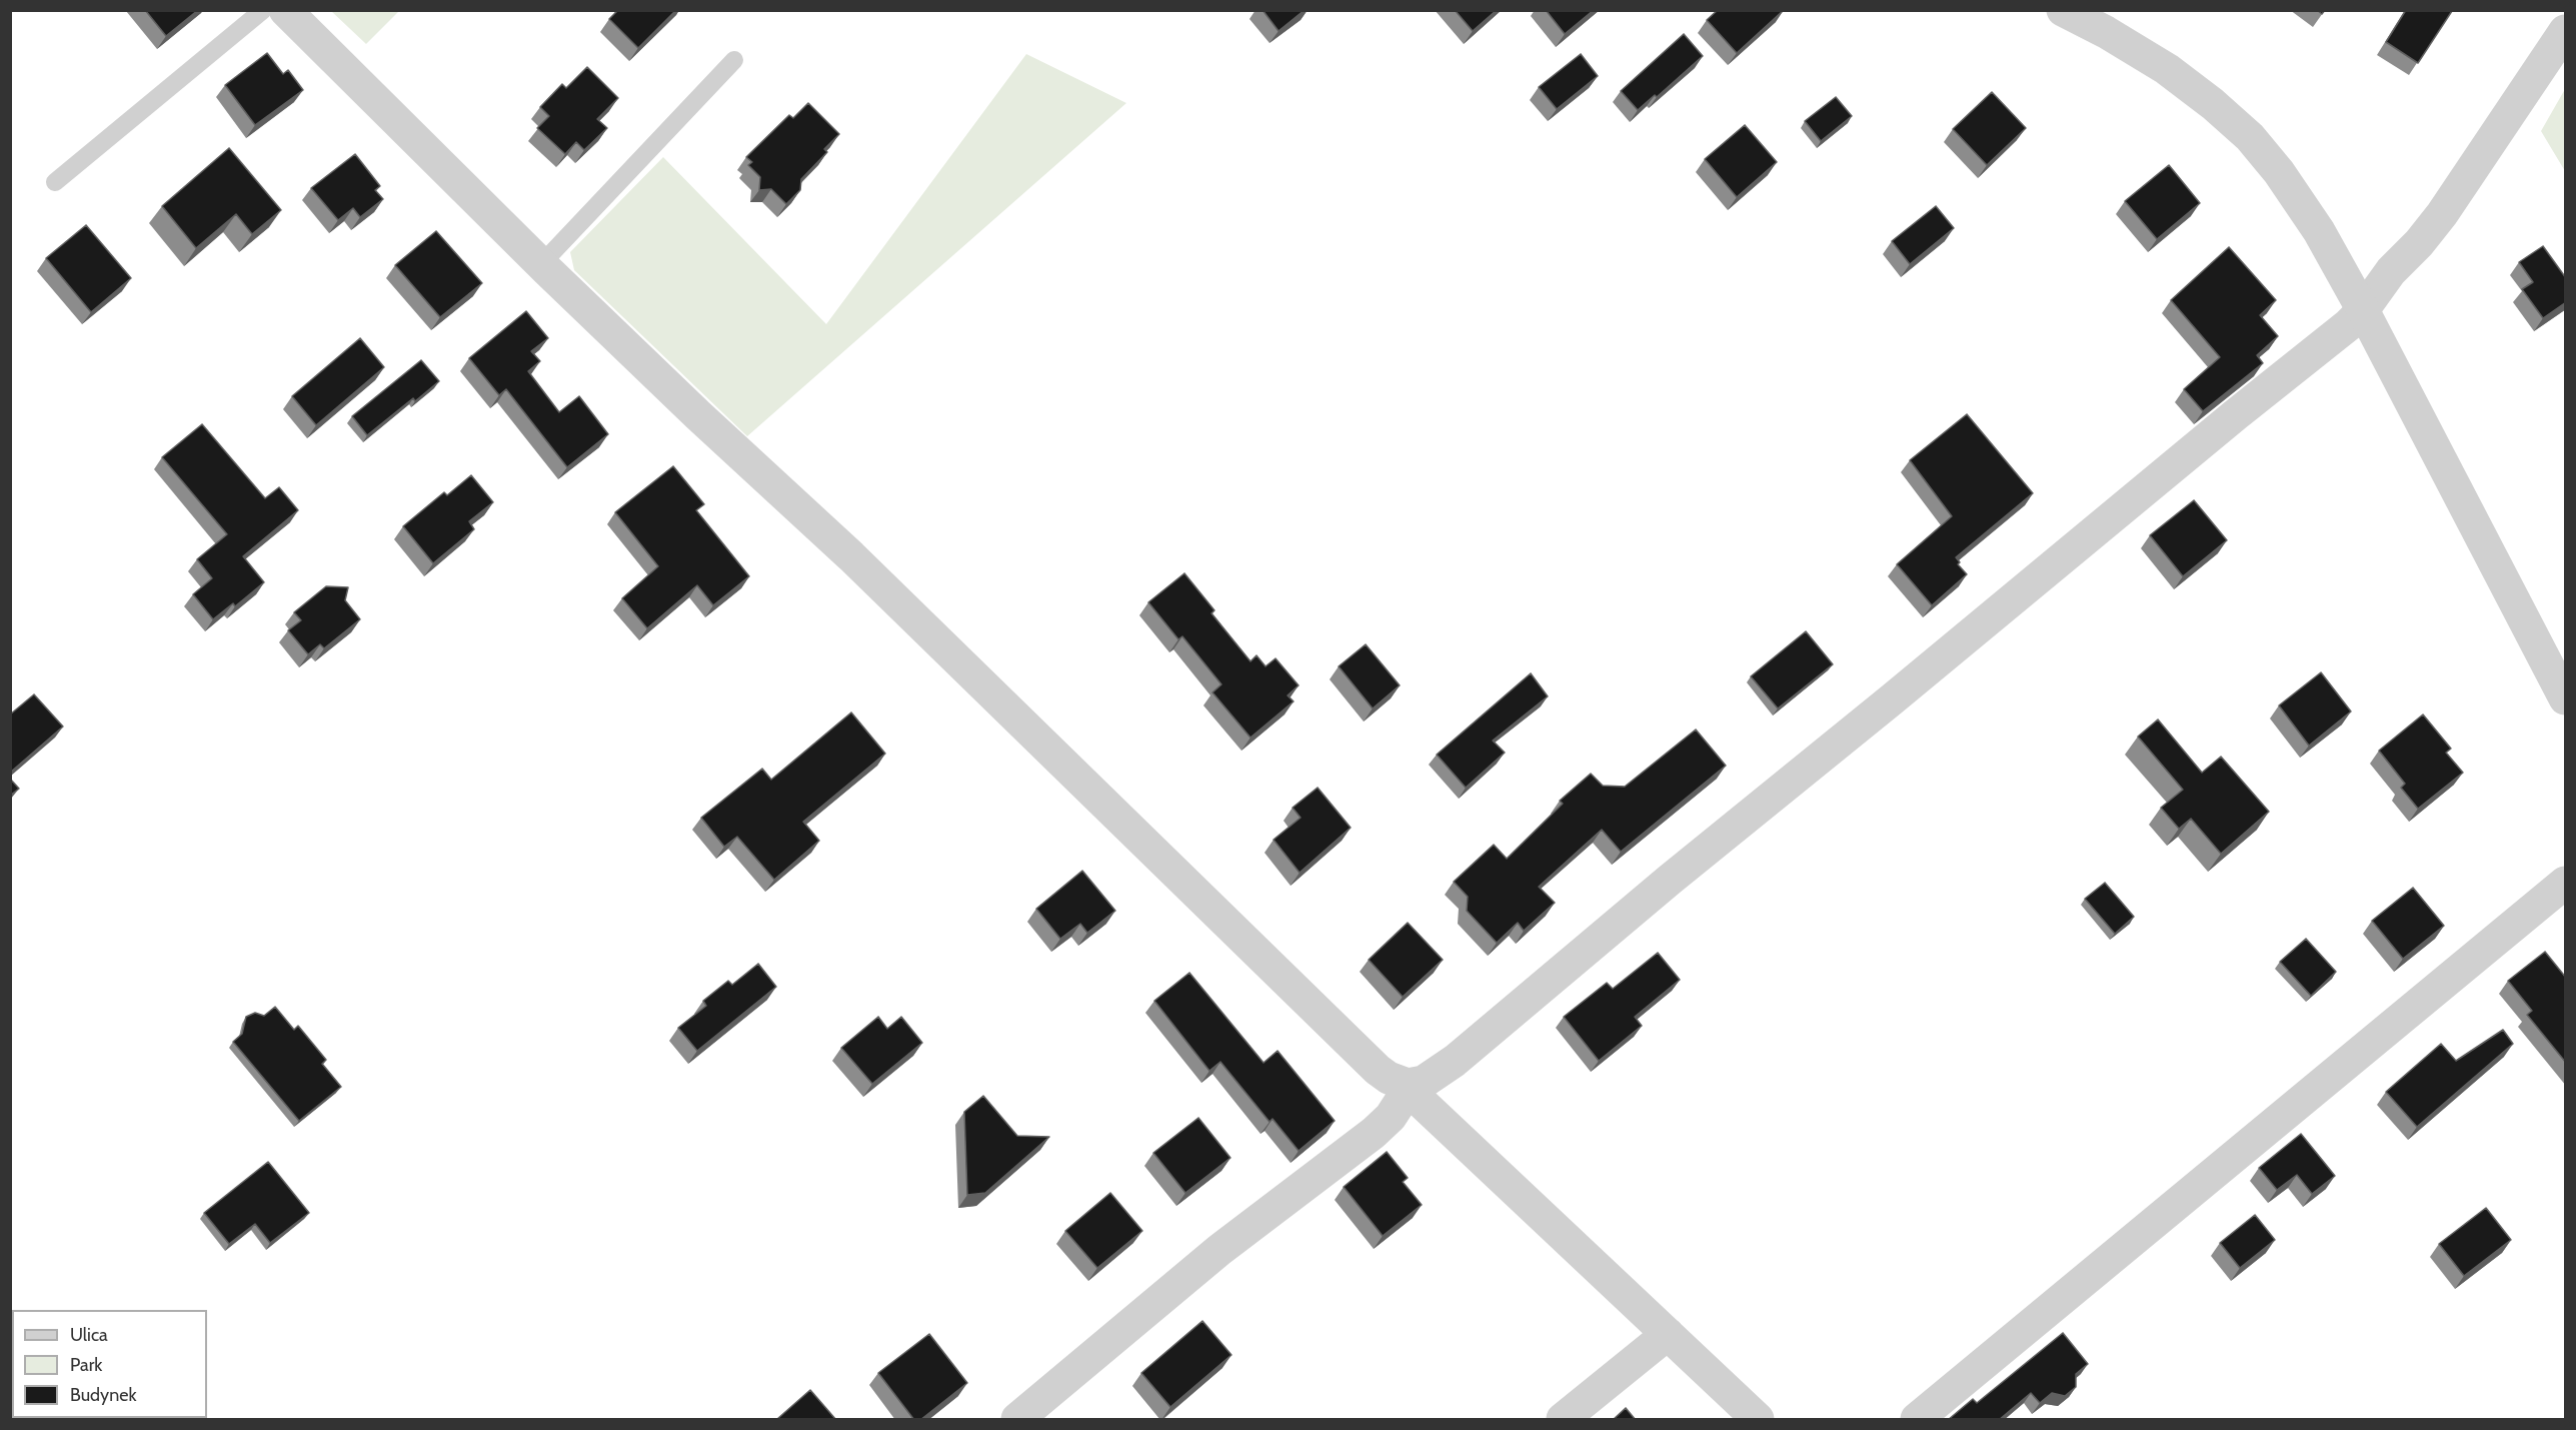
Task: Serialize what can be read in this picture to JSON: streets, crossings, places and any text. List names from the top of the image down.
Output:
{
  "legend": ["Ulica", "Park", "Budynek"]
}
